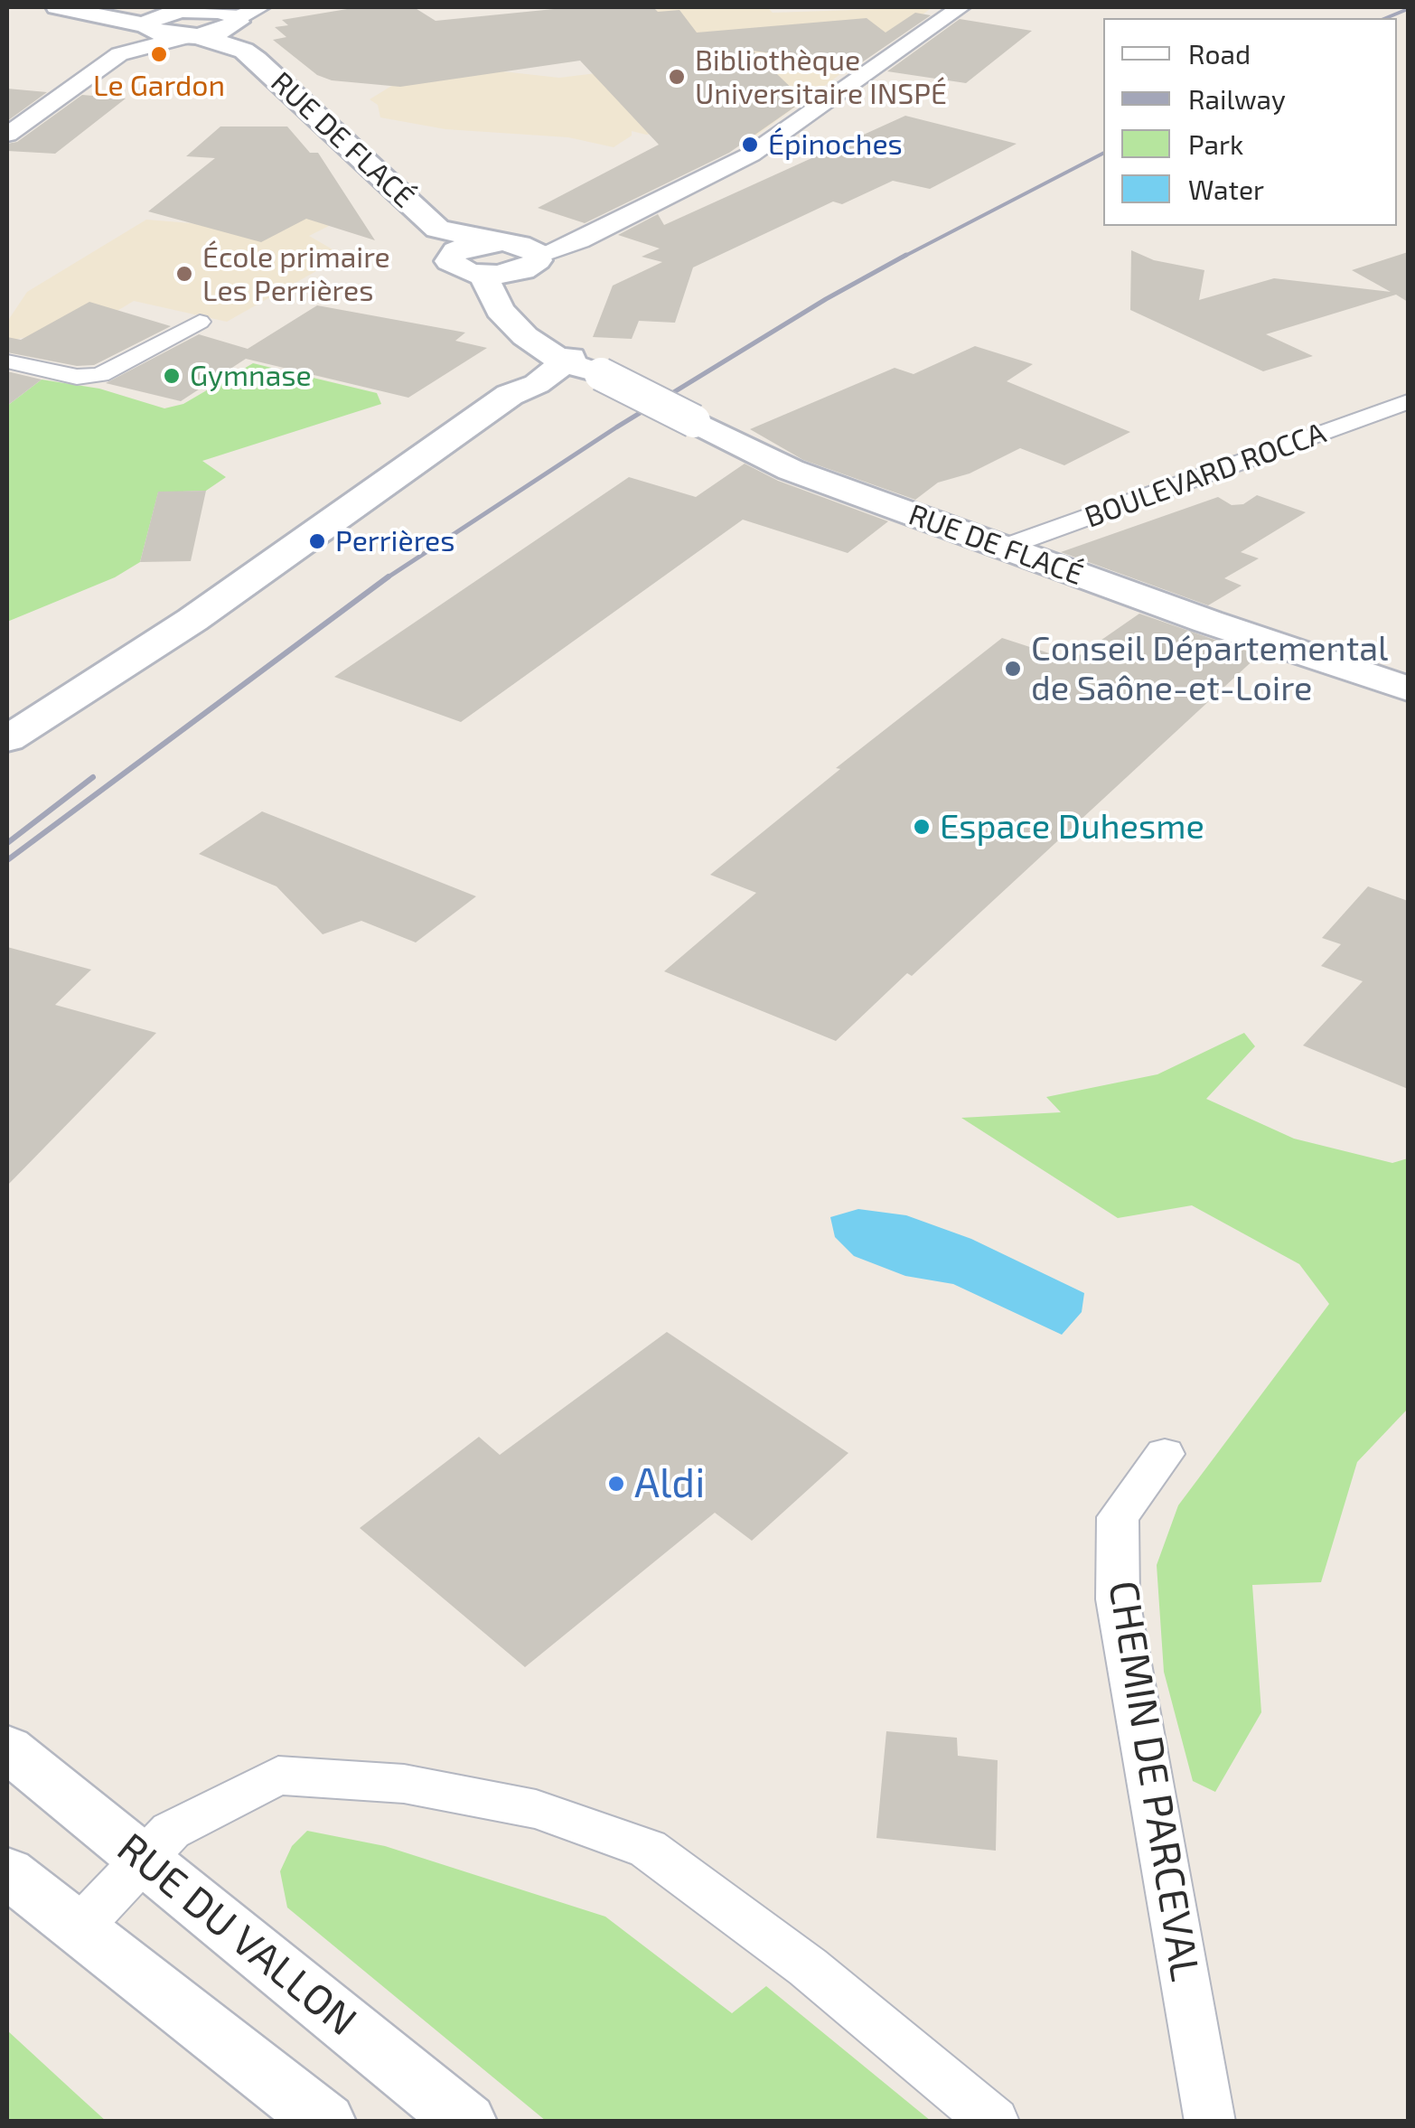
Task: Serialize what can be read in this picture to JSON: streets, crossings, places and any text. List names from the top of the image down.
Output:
{
  "streets": {
    "main road": ["RUE DE FLACÉ"],
    "street": ["BOULEVARD ROCCA", "CHEMIN DE PARCEVAL", "RUE DU VALLON"]
  },
  "crossings": [
    ["RUE DE FLACÉ", "BOULEVARD ROCCA"]
  ],
  "places": [
    "Le Gardon",
    "Bibliothèque Universitaire INSPÉ",
    "Épinoches",
    "École primaire Les Perrières",
    "Gymnase",
    "Perrières",
    "Conseil Départemental de Saône-et-Loire",
    "Espace Duhesme",
    "Aldi"
  ],
  "legend": [
    "Road",
    "Railway",
    "Park",
    "Water"
  ]
}
